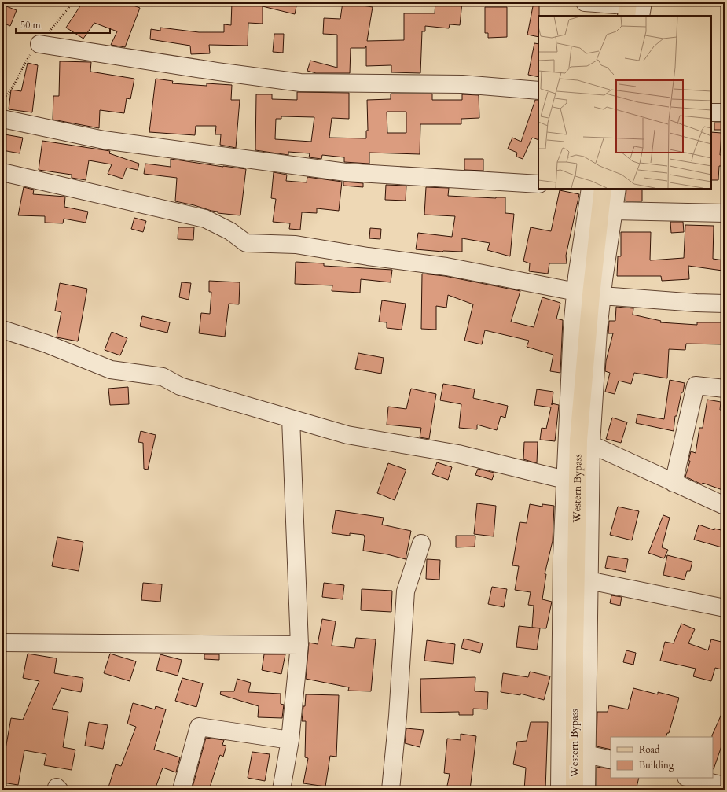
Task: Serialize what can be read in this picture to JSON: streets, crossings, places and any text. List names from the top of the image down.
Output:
{
  "streets": {
    "main road": ["Western Bypass"]
  },
  "legend": ["Road", "Building"],
  "scale_bar": "50 m"
}
